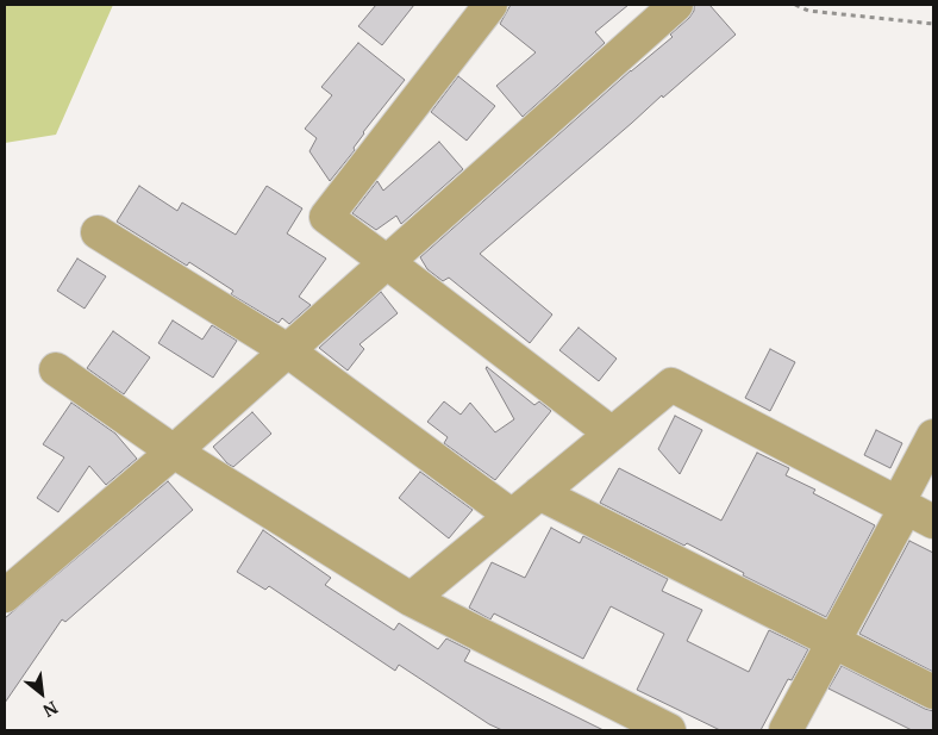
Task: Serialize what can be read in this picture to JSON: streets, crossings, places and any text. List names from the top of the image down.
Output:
{
  "north": "bottom right"
}
